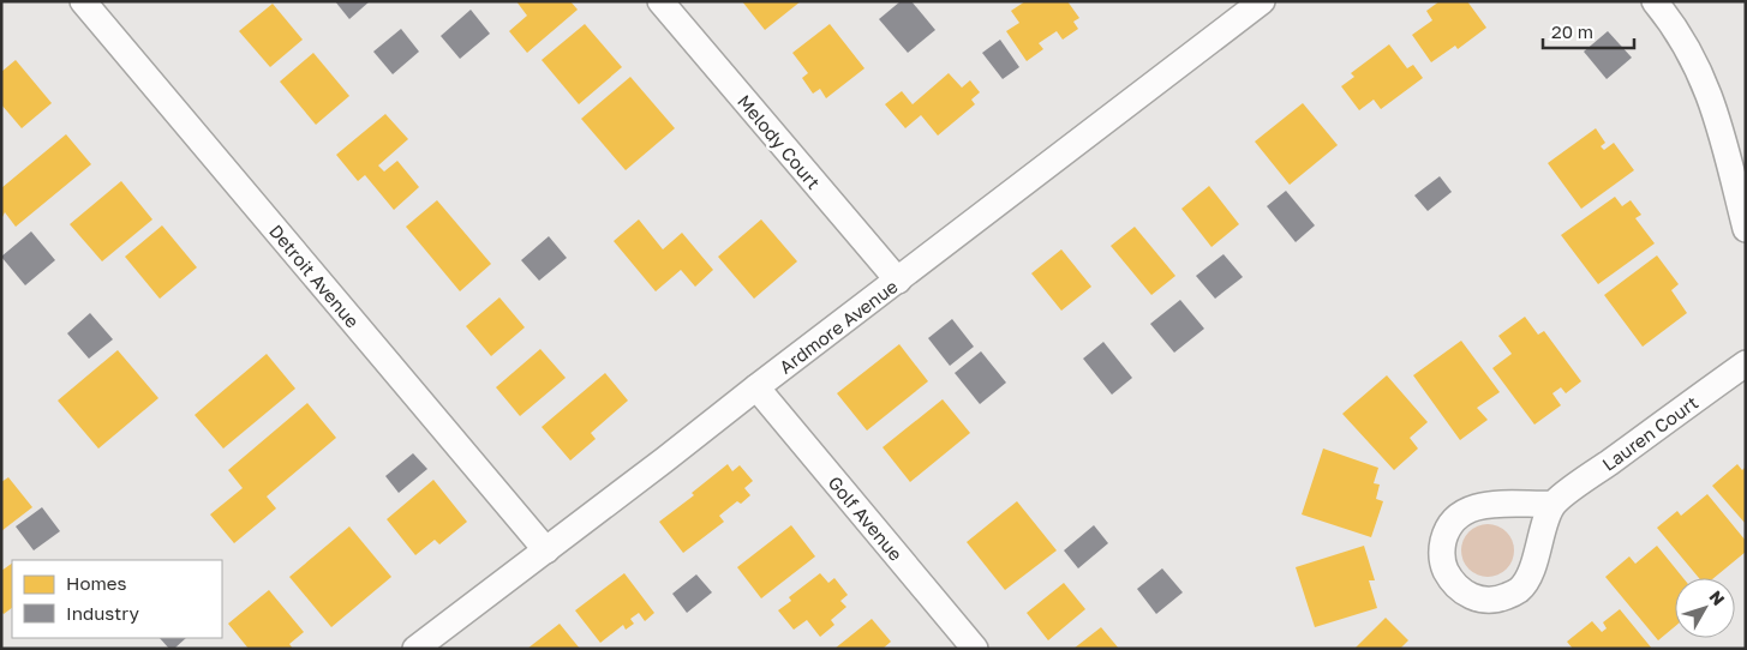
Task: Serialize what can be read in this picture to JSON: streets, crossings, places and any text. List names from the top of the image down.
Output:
{
  "streets": {
    "street": [
      "Melody Court",
      "Detroit Avenue",
      "Ardmore Avenue",
      "Lauren Court",
      "Golf Avenue"
    ]
  },
  "crossings": [
    ["Melody Court", "Ardmore Avenue"],
    ["Detroit Avenue", "Ardmore Avenue"],
    ["Ardmore Avenue", "Golf Avenue"]
  ],
  "legend": ["Homes", "Industry"],
  "scale_bar": "20 m",
  "north": "top right"
}
